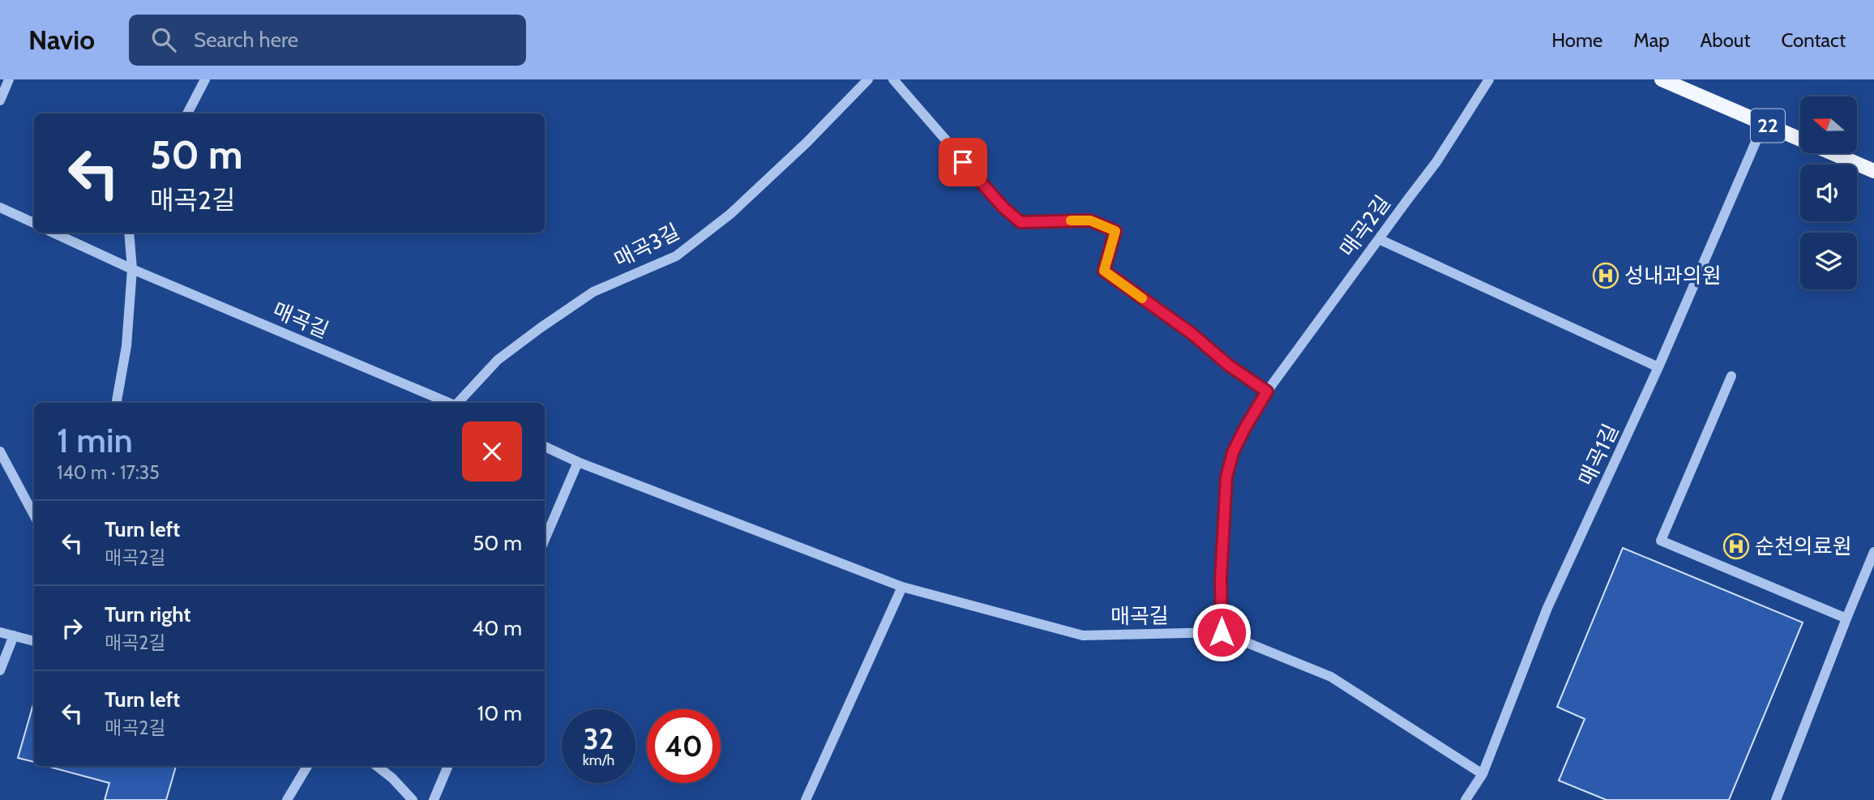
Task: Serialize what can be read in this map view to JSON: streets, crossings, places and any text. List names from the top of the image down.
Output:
{
  "streets": {
    "main road": ["22"],
    "street": [
      "매곡2길",
      "매곡3길",
      "매곡길",
      "매곡1길"
    ]
  },
  "crossings": [
    ["22", "매곡1길"],
    ["매곡2길", "매곡길"],
    ["매곡길", "매곡1길"]
  ],
  "places": {
    "hospital": ["성내과의원", "순천의료원"]
  },
  "north": "left",
  "page": {
    "header": "Navio",
    "search": "Search here",
    "nav": [
      "Home",
      "Map",
      "About",
      "Contact"
    ],
    "turn": ["50 m", "매곡2길"],
    "heading": ["1 min", "140 m · 17:35"],
    "list": [
      {
        "name": "Turn left",
        "note": "매곡2길",
        "value": "50 m"
      },
      {
        "name": "Turn right",
        "note": "매곡2길",
        "value": "40 m"
      },
      {
        "name": "Turn left",
        "note": "매곡2길",
        "value": "10 m"
      }
    ],
    "speed": "32 km/h",
    "limit": "40"
  }
}
